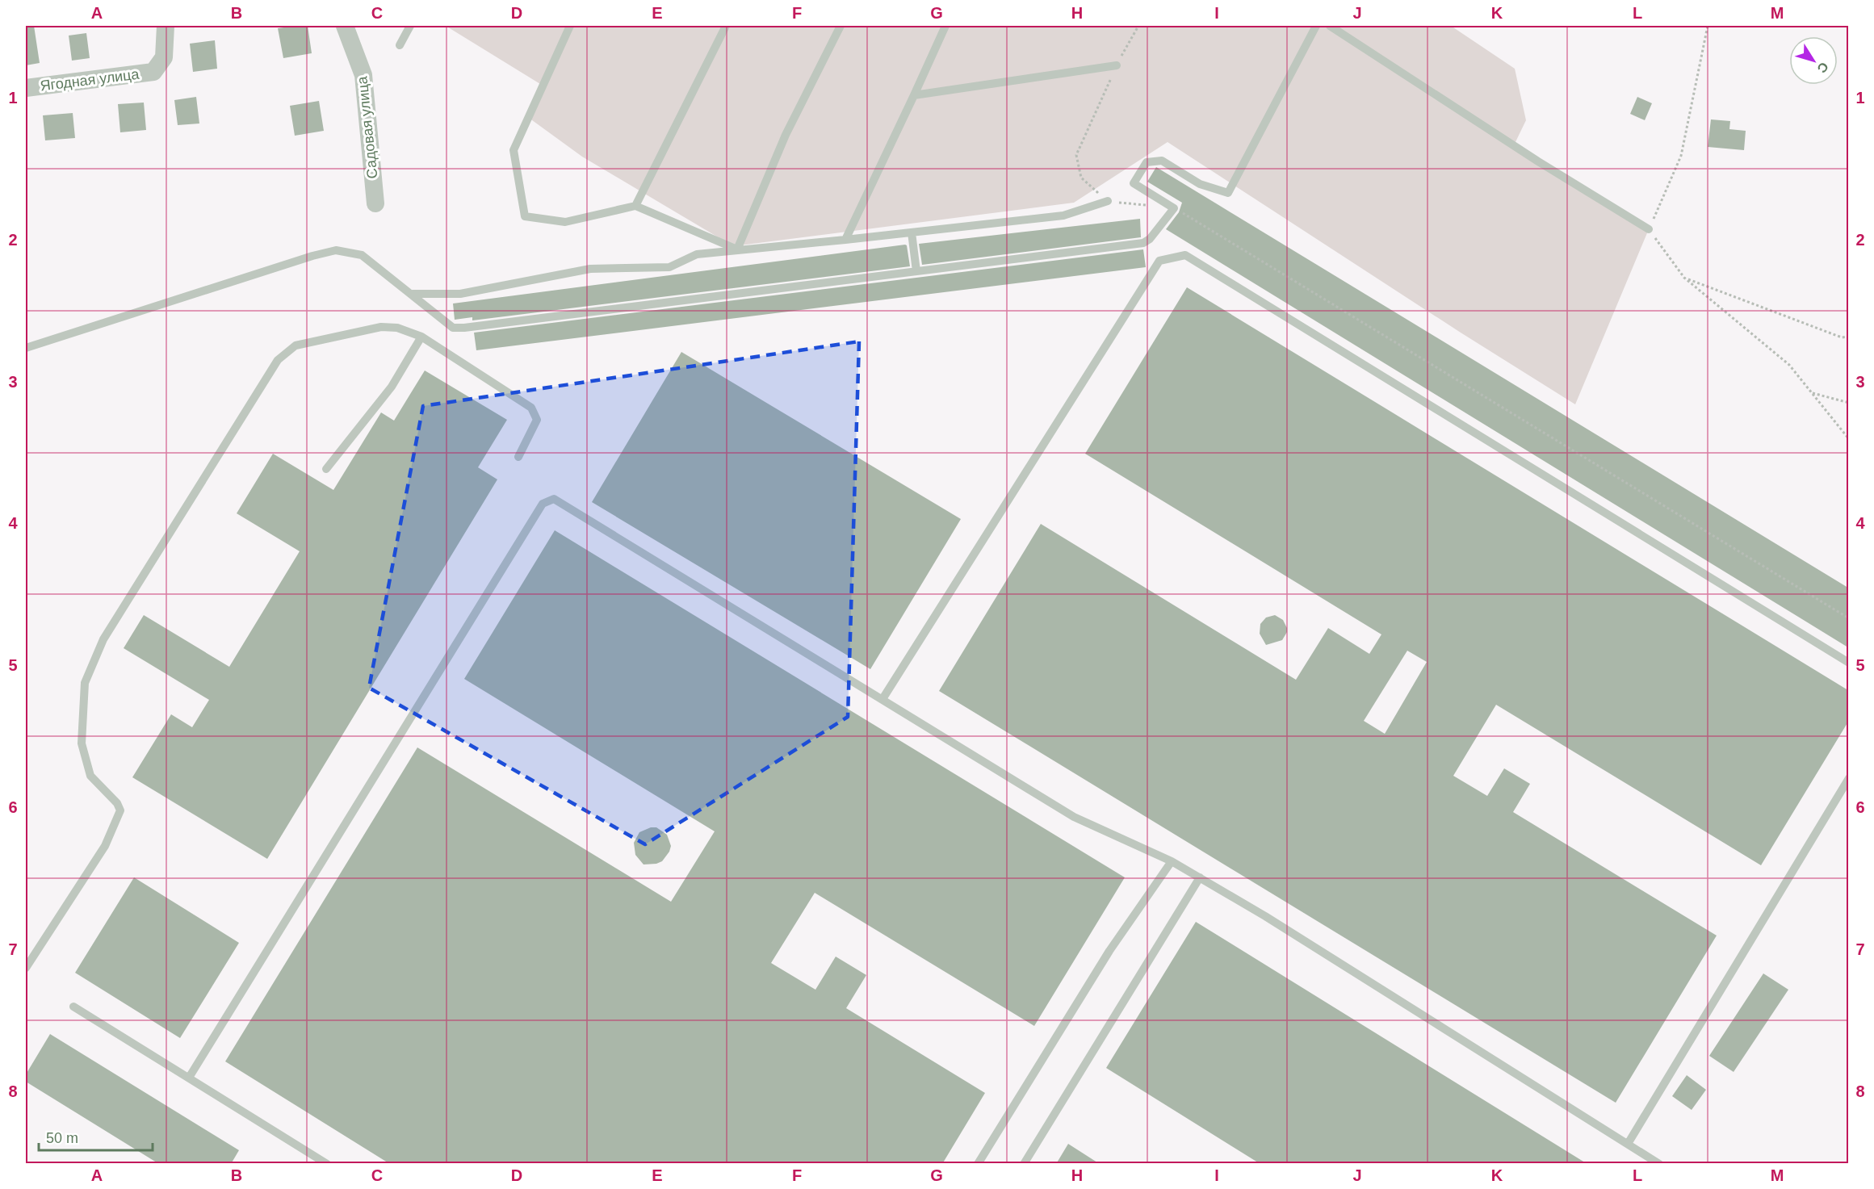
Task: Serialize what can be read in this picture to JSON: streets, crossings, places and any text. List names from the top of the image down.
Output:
{
  "streets": {
    "street": ["Ягодная улица", "Садовая улица"]
  },
  "scale_bar": "50 m",
  "north": "bottom right",
  "grid": {
    "columns": [
      "A",
      "B",
      "C",
      "D",
      "E",
      "F",
      "G",
      "H",
      "I",
      "J",
      "K",
      "L",
      "M"
    ],
    "rows": [
      "1",
      "2",
      "3",
      "4",
      "5",
      "6",
      "7",
      "8"
    ]
  }
}
